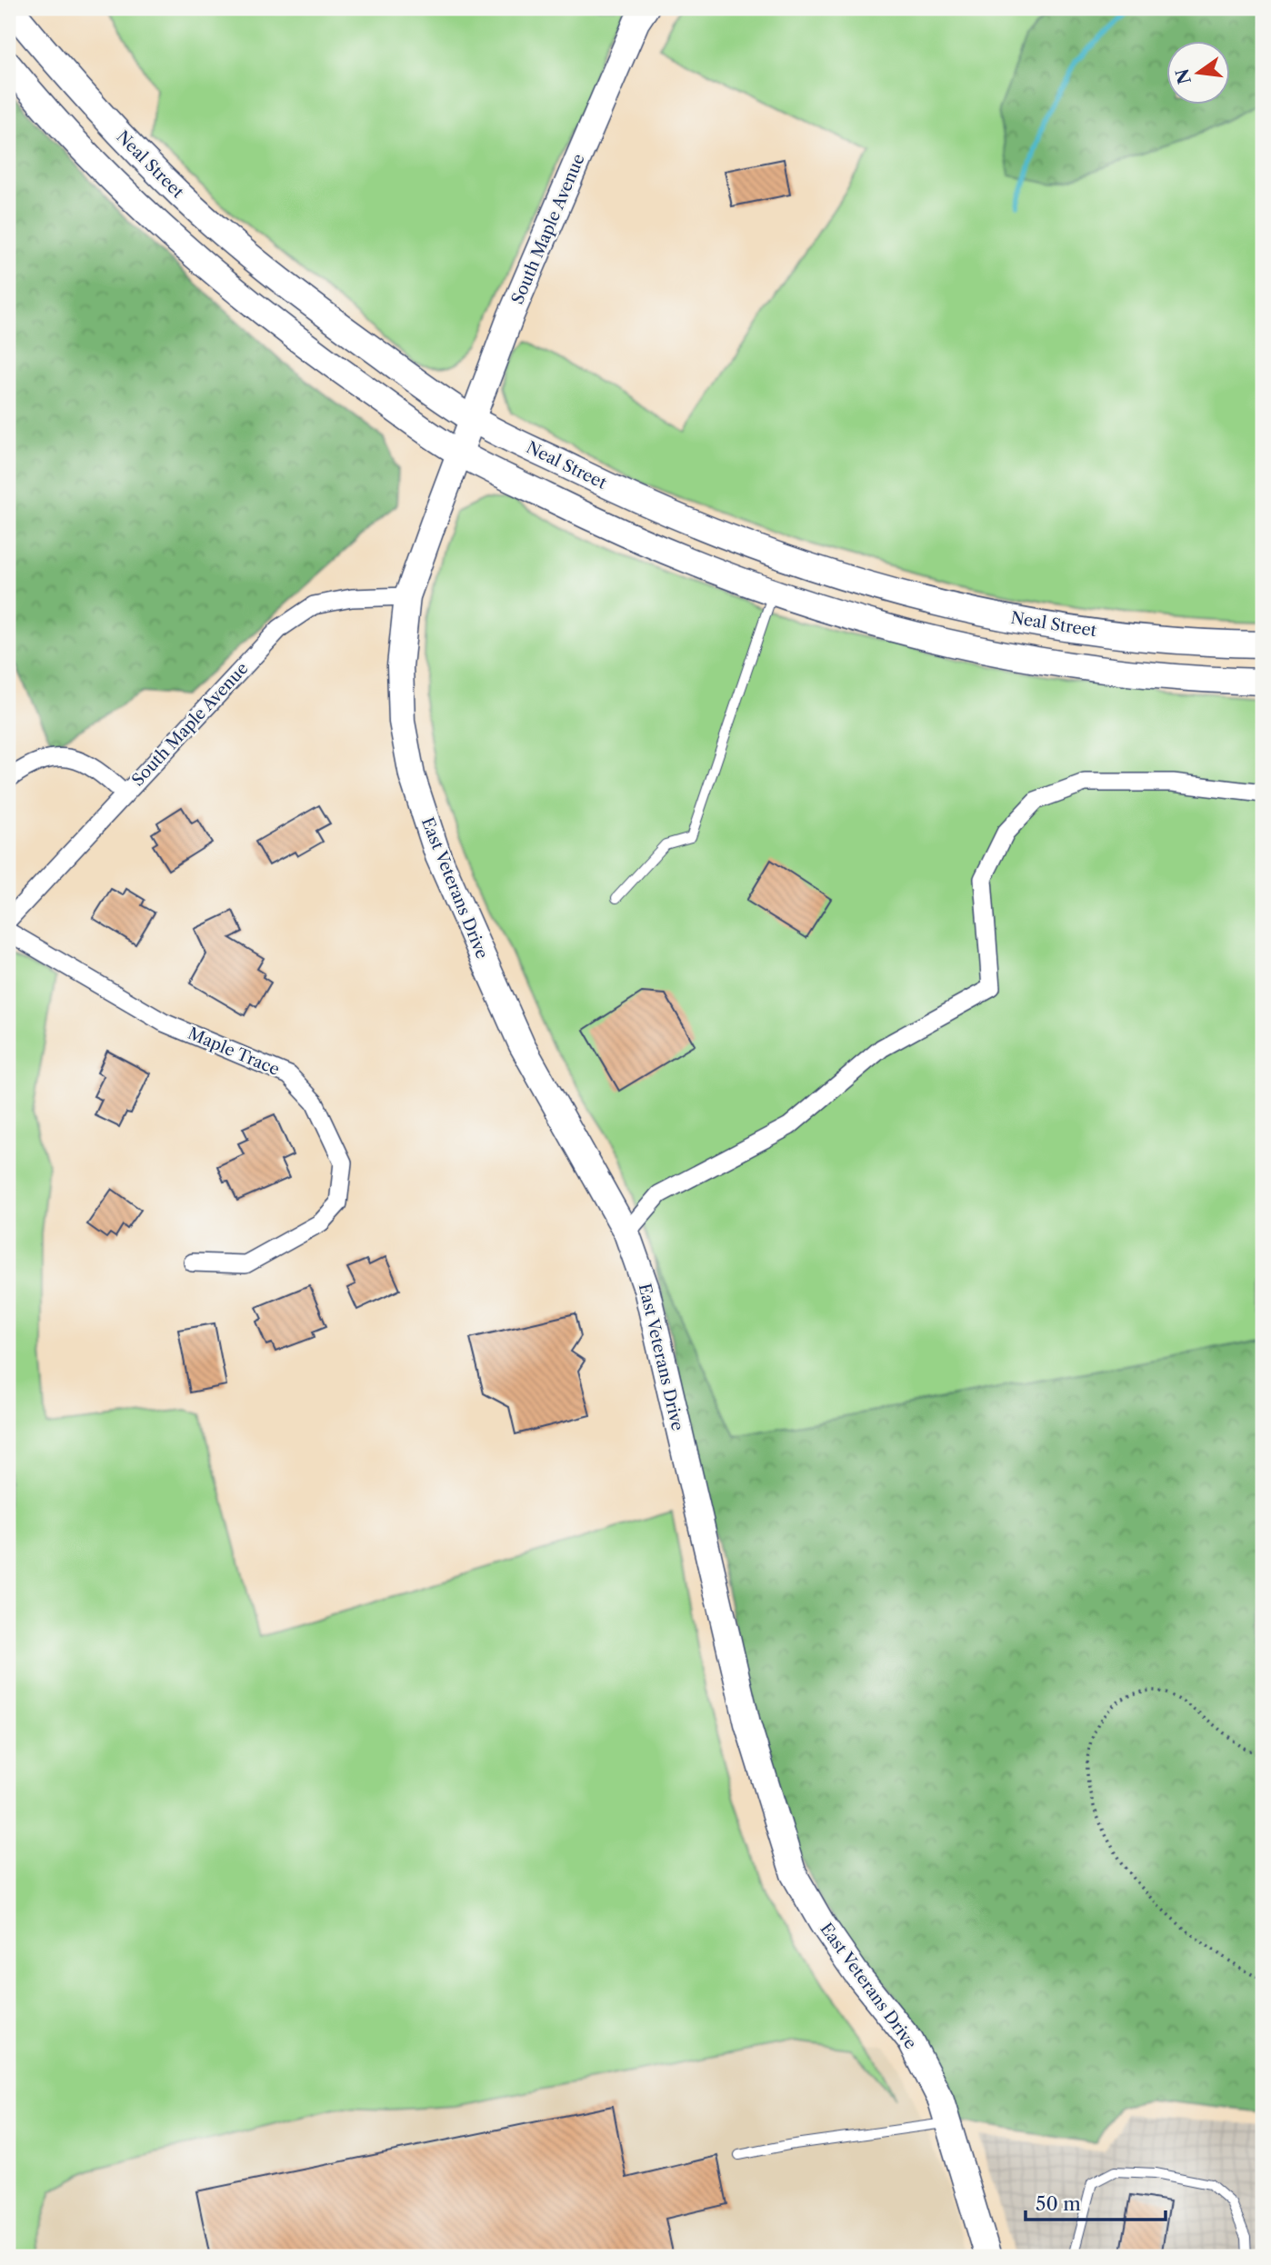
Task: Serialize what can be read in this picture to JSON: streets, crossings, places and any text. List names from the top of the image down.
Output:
{
  "streets": {
    "main road": ["Neal Street", "South Maple Avenue", "East Veterans Drive"],
    "street": ["Maple Trace"]
  },
  "crossings": [
    ["Neal Street", "South Maple Avenue"],
    ["South Maple Avenue", "East Veterans Drive"]
  ],
  "scale_bar": "50 m",
  "north": "left"
}
